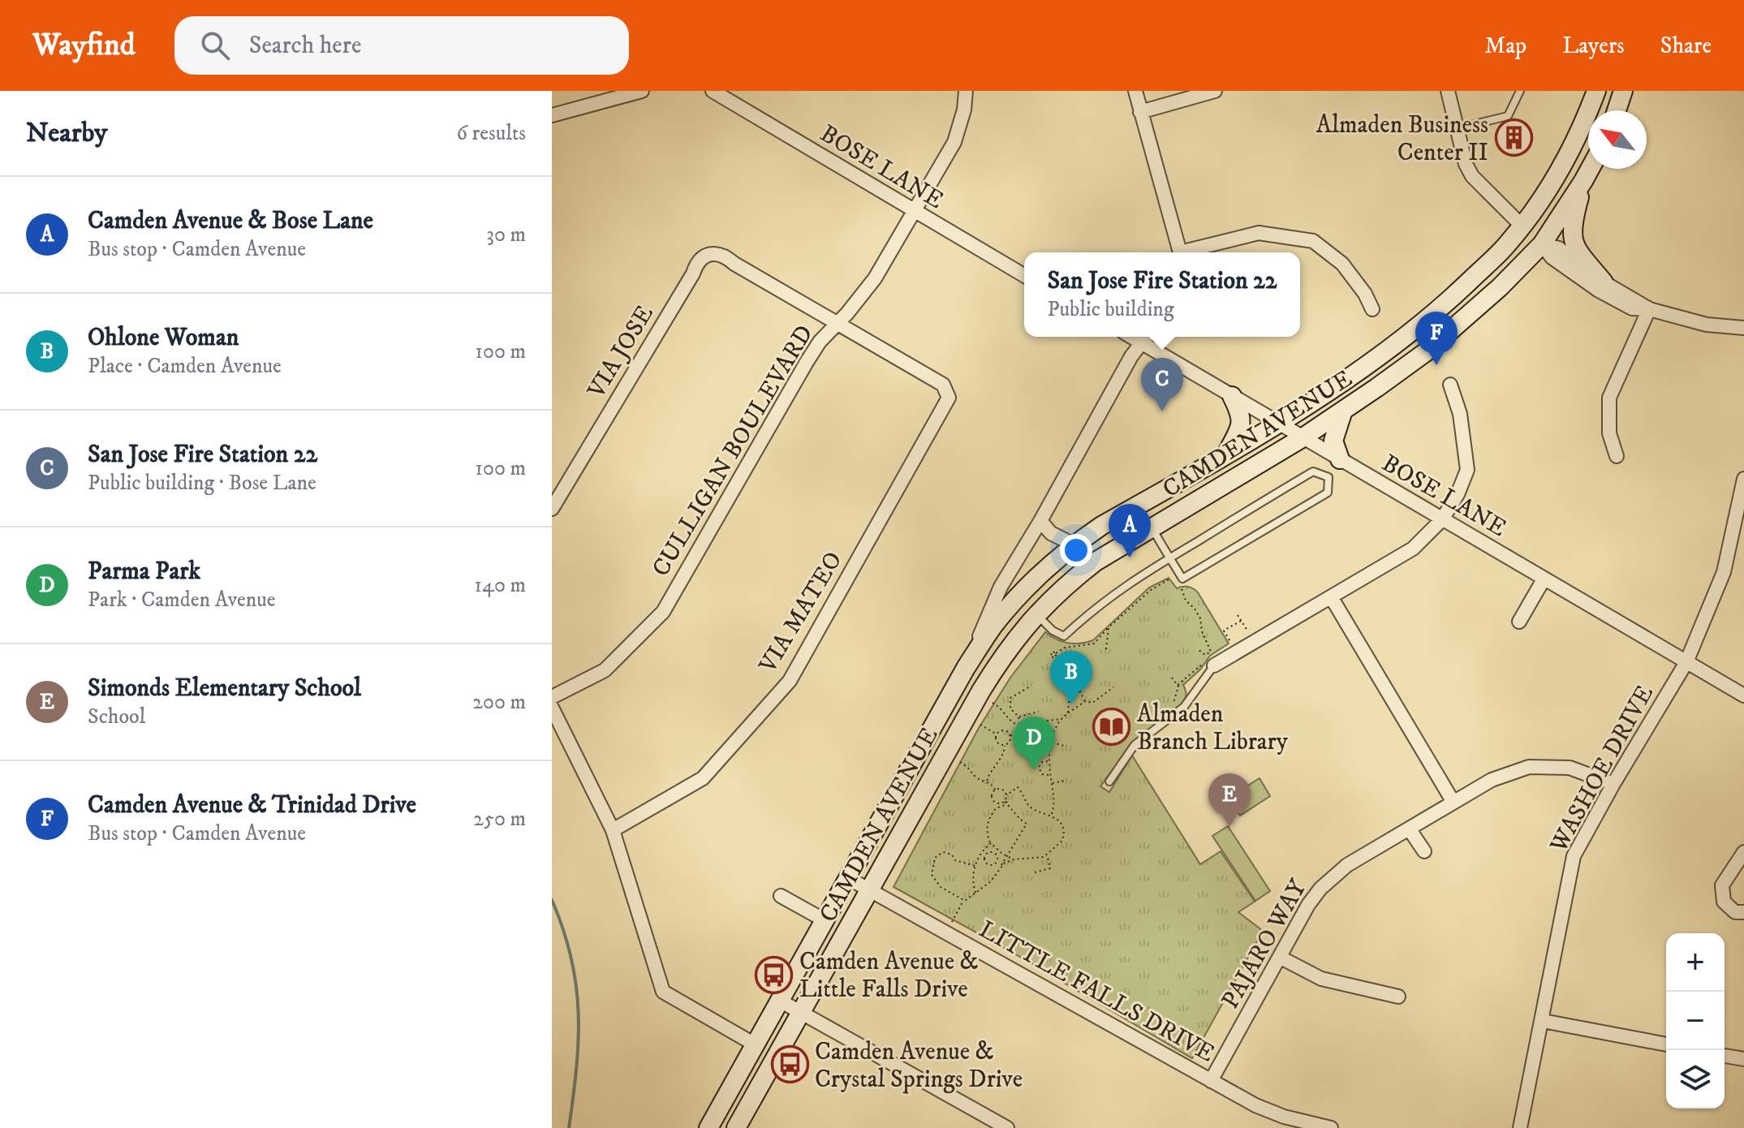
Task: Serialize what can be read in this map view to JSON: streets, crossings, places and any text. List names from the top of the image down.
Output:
{
  "streets": {
    "main road": ["CAMDEN AVENUE"],
    "street": [
      "BOSE LANE",
      "VIA JOSE",
      "CULLIGAN BOULEVARD",
      "VIA MATEO",
      "WASHOE DRIVE",
      "PAJARO WAY",
      "LITTLE FALLS DRIVE"
    ]
  },
  "crossings": [
    ["BOSE LANE", "CAMDEN AVENUE"],
    ["BOSE LANE", "CULLIGAN BOULEVARD"],
    ["BOSE LANE", "WASHOE DRIVE"],
    ["VIA JOSE", "CULLIGAN BOULEVARD"],
    ["VIA JOSE", "VIA MATEO"],
    ["CAMDEN AVENUE", "LITTLE FALLS DRIVE"],
    ["CULLIGAN BOULEVARD", "VIA MATEO"],
    ["WASHOE DRIVE", "PAJARO WAY"],
    ["PAJARO WAY", "LITTLE FALLS DRIVE"]
  ],
  "places": {
    "building": ["Almaden Business Center II"],
    "library": ["Almaden Branch Library"],
    "bus stop": ["Camden Avenue & Little Falls Drive", "Camden Avenue & Crystal Springs Drive"]
  },
  "north": "top left",
  "page": {
    "header": "Wayfind",
    "search": "Search here",
    "nav": ["Map", "Layers", "Share"],
    "heading": ["Nearby", "6 results"],
    "list": [
      {
        "mark": "A",
        "name": "Camden Avenue & Bose Lane",
        "note": "Bus stop · Camden Avenue",
        "value": "30 m"
      },
      {
        "mark": "B",
        "name": "Ohlone Woman",
        "note": "Place · Camden Avenue",
        "value": "100 m"
      },
      {
        "mark": "C",
        "name": "San Jose Fire Station 22",
        "note": "Public building · Bose Lane",
        "value": "100 m"
      },
      {
        "mark": "D",
        "name": "Parma Park",
        "note": "Park · Camden Avenue",
        "value": "140 m"
      },
      {
        "mark": "E",
        "name": "Simonds Elementary School",
        "note": "School",
        "value": "200 m"
      },
      {
        "mark": "F",
        "name": "Camden Avenue & Trinidad Drive",
        "note": "Bus stop · Camden Avenue",
        "value": "250 m"
      }
    ],
    "popup": ["San Jose Fire Station 22", "Public building"],
    "pins": [
      "F",
      "C",
      "A",
      "B",
      "D",
      "E"
    ],
    "map_buttons": ["+", "−"]
  }
}
